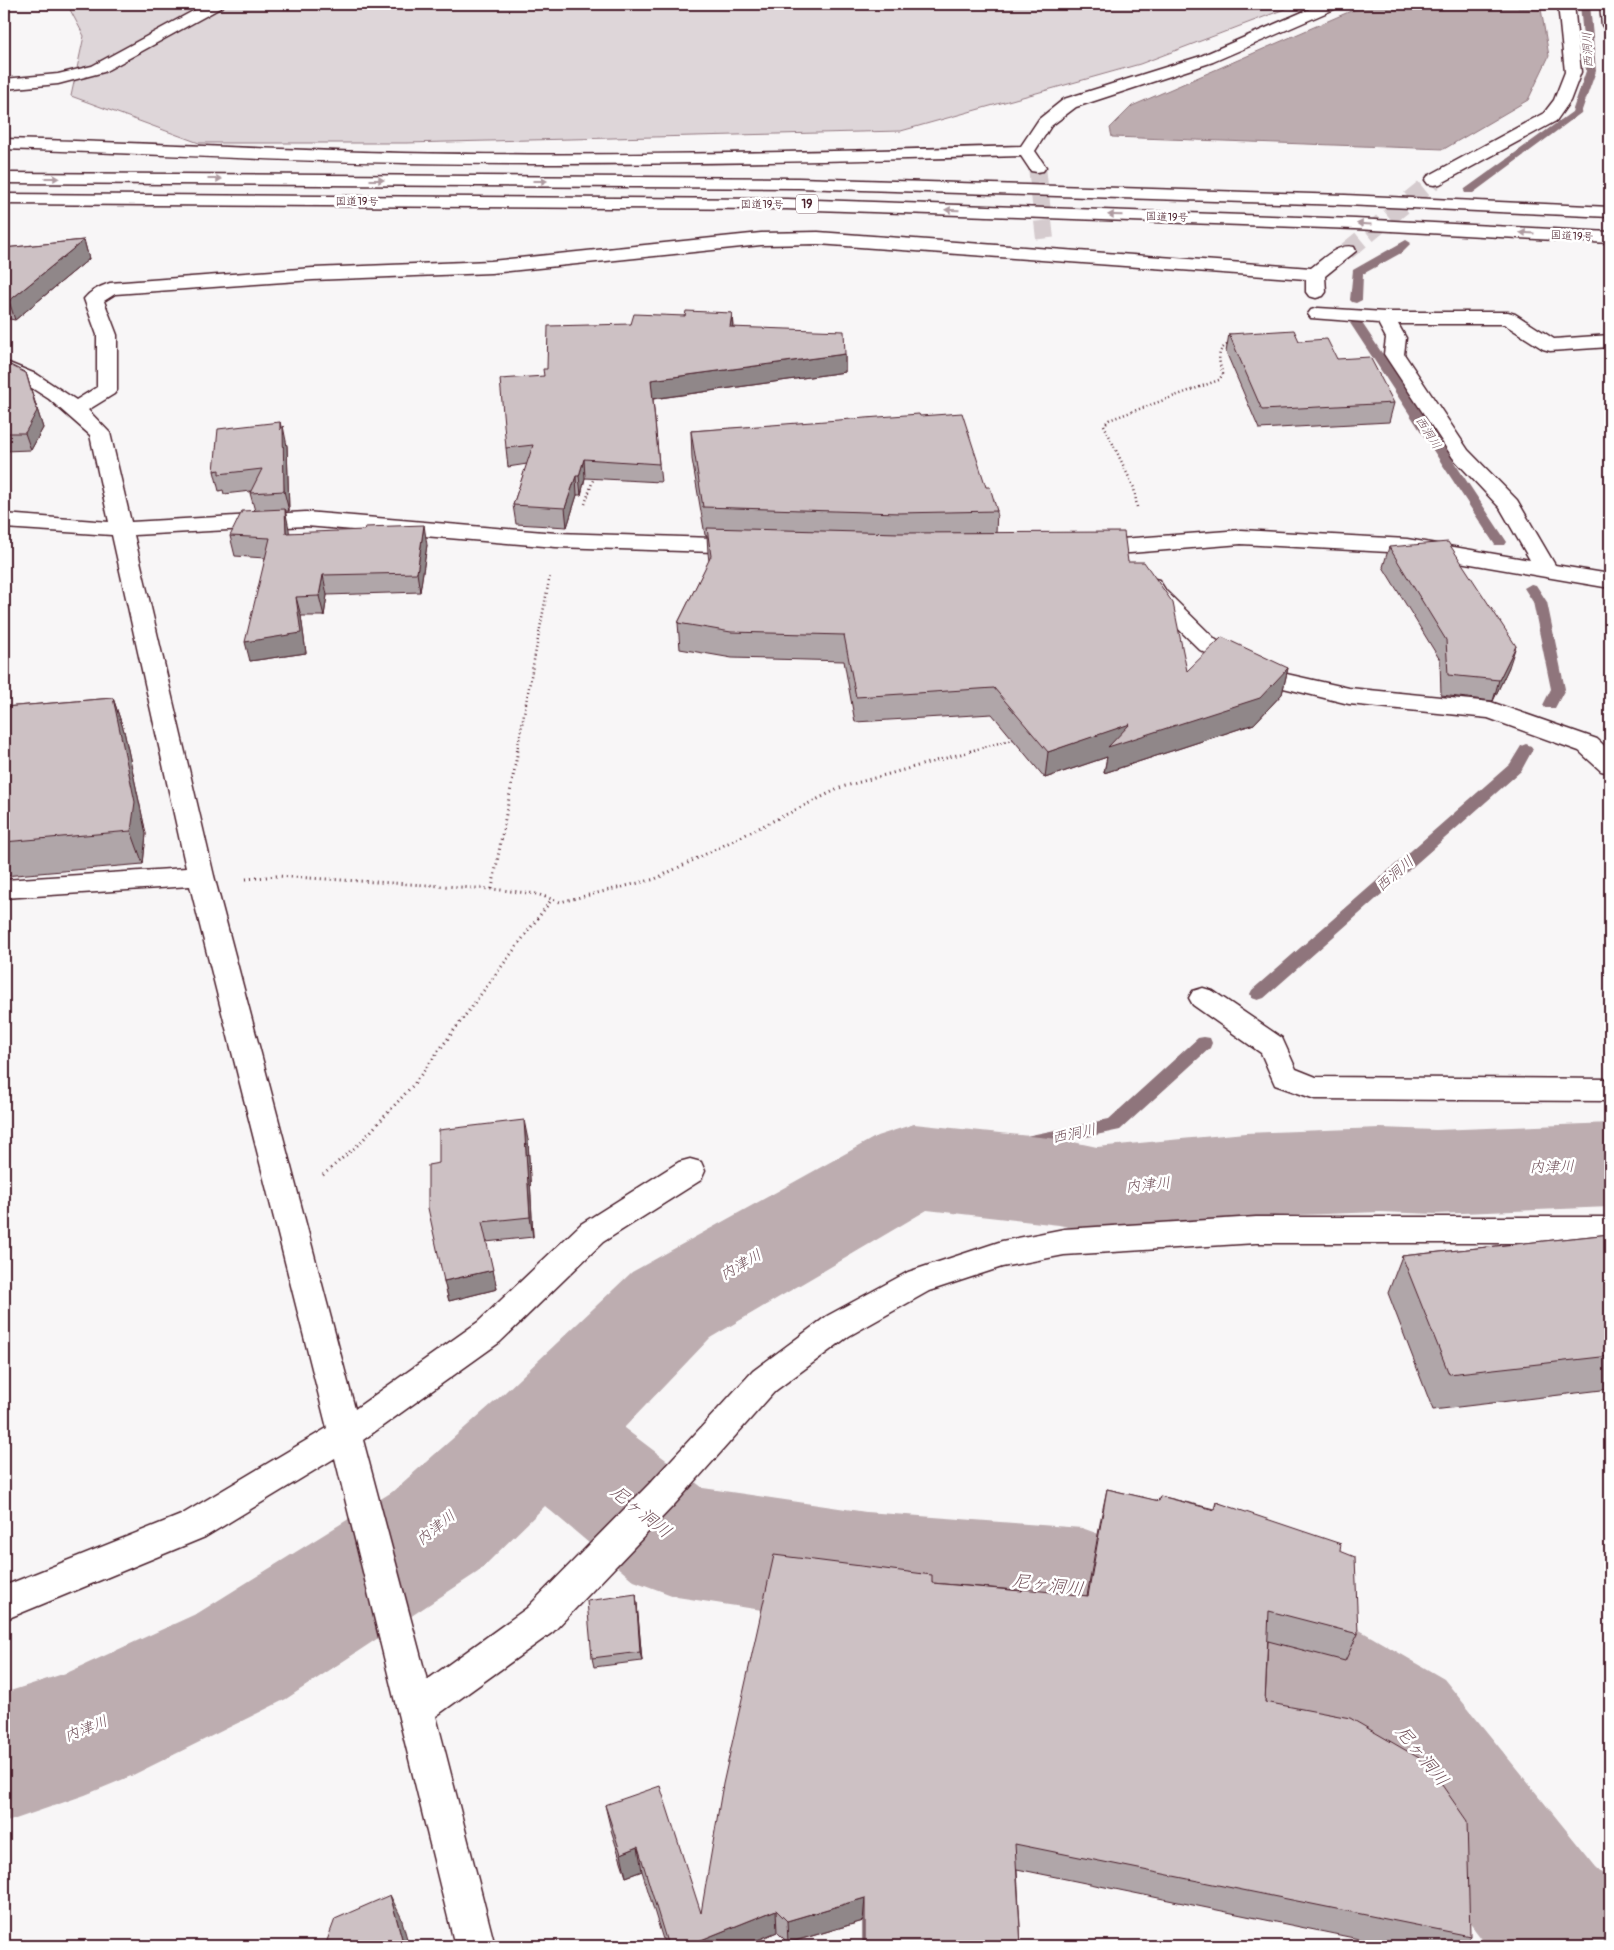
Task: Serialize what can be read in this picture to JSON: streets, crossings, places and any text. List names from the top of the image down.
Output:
{
  "streets": {
    "main road": ["国道19号", "19"]
  },
  "water": ["西洞川", "内津川", "尼ヶ洞川"]
}
